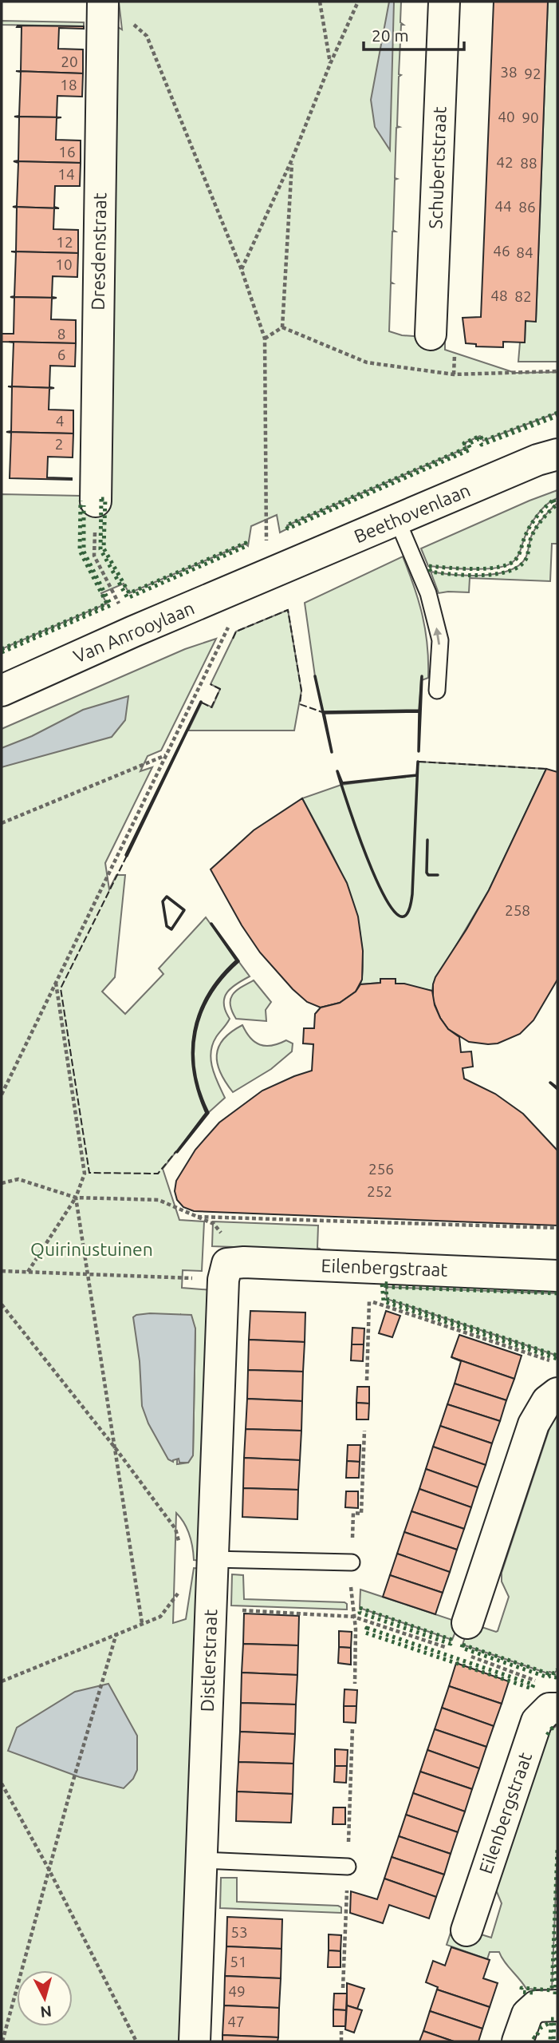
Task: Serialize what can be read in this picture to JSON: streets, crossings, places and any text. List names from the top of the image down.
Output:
{
  "streets": {
    "street": [
      "Schubertstraat",
      "Dresdenstraat",
      "Beethovenlaan",
      "Van Anrooylaan",
      "Eilenbergstraat",
      "Distlerstraat"
    ]
  },
  "crossings": [
    ["Beethovenlaan", "Van Anrooylaan"],
    ["Eilenbergstraat", "Distlerstraat"]
  ],
  "parks": ["Quirinustuinen"],
  "house_numbers": [
    "20",
    "38",
    "92",
    "18",
    "40",
    "90",
    "16",
    "42",
    "88",
    "14",
    "44",
    "86",
    "12",
    "46",
    "84",
    "10",
    "48",
    "82",
    "8",
    "6",
    "4",
    "2",
    "258",
    "256",
    "252",
    "53",
    "51",
    "49",
    "47"
  ],
  "scale_bar": "20 m",
  "north": "bottom"
}
